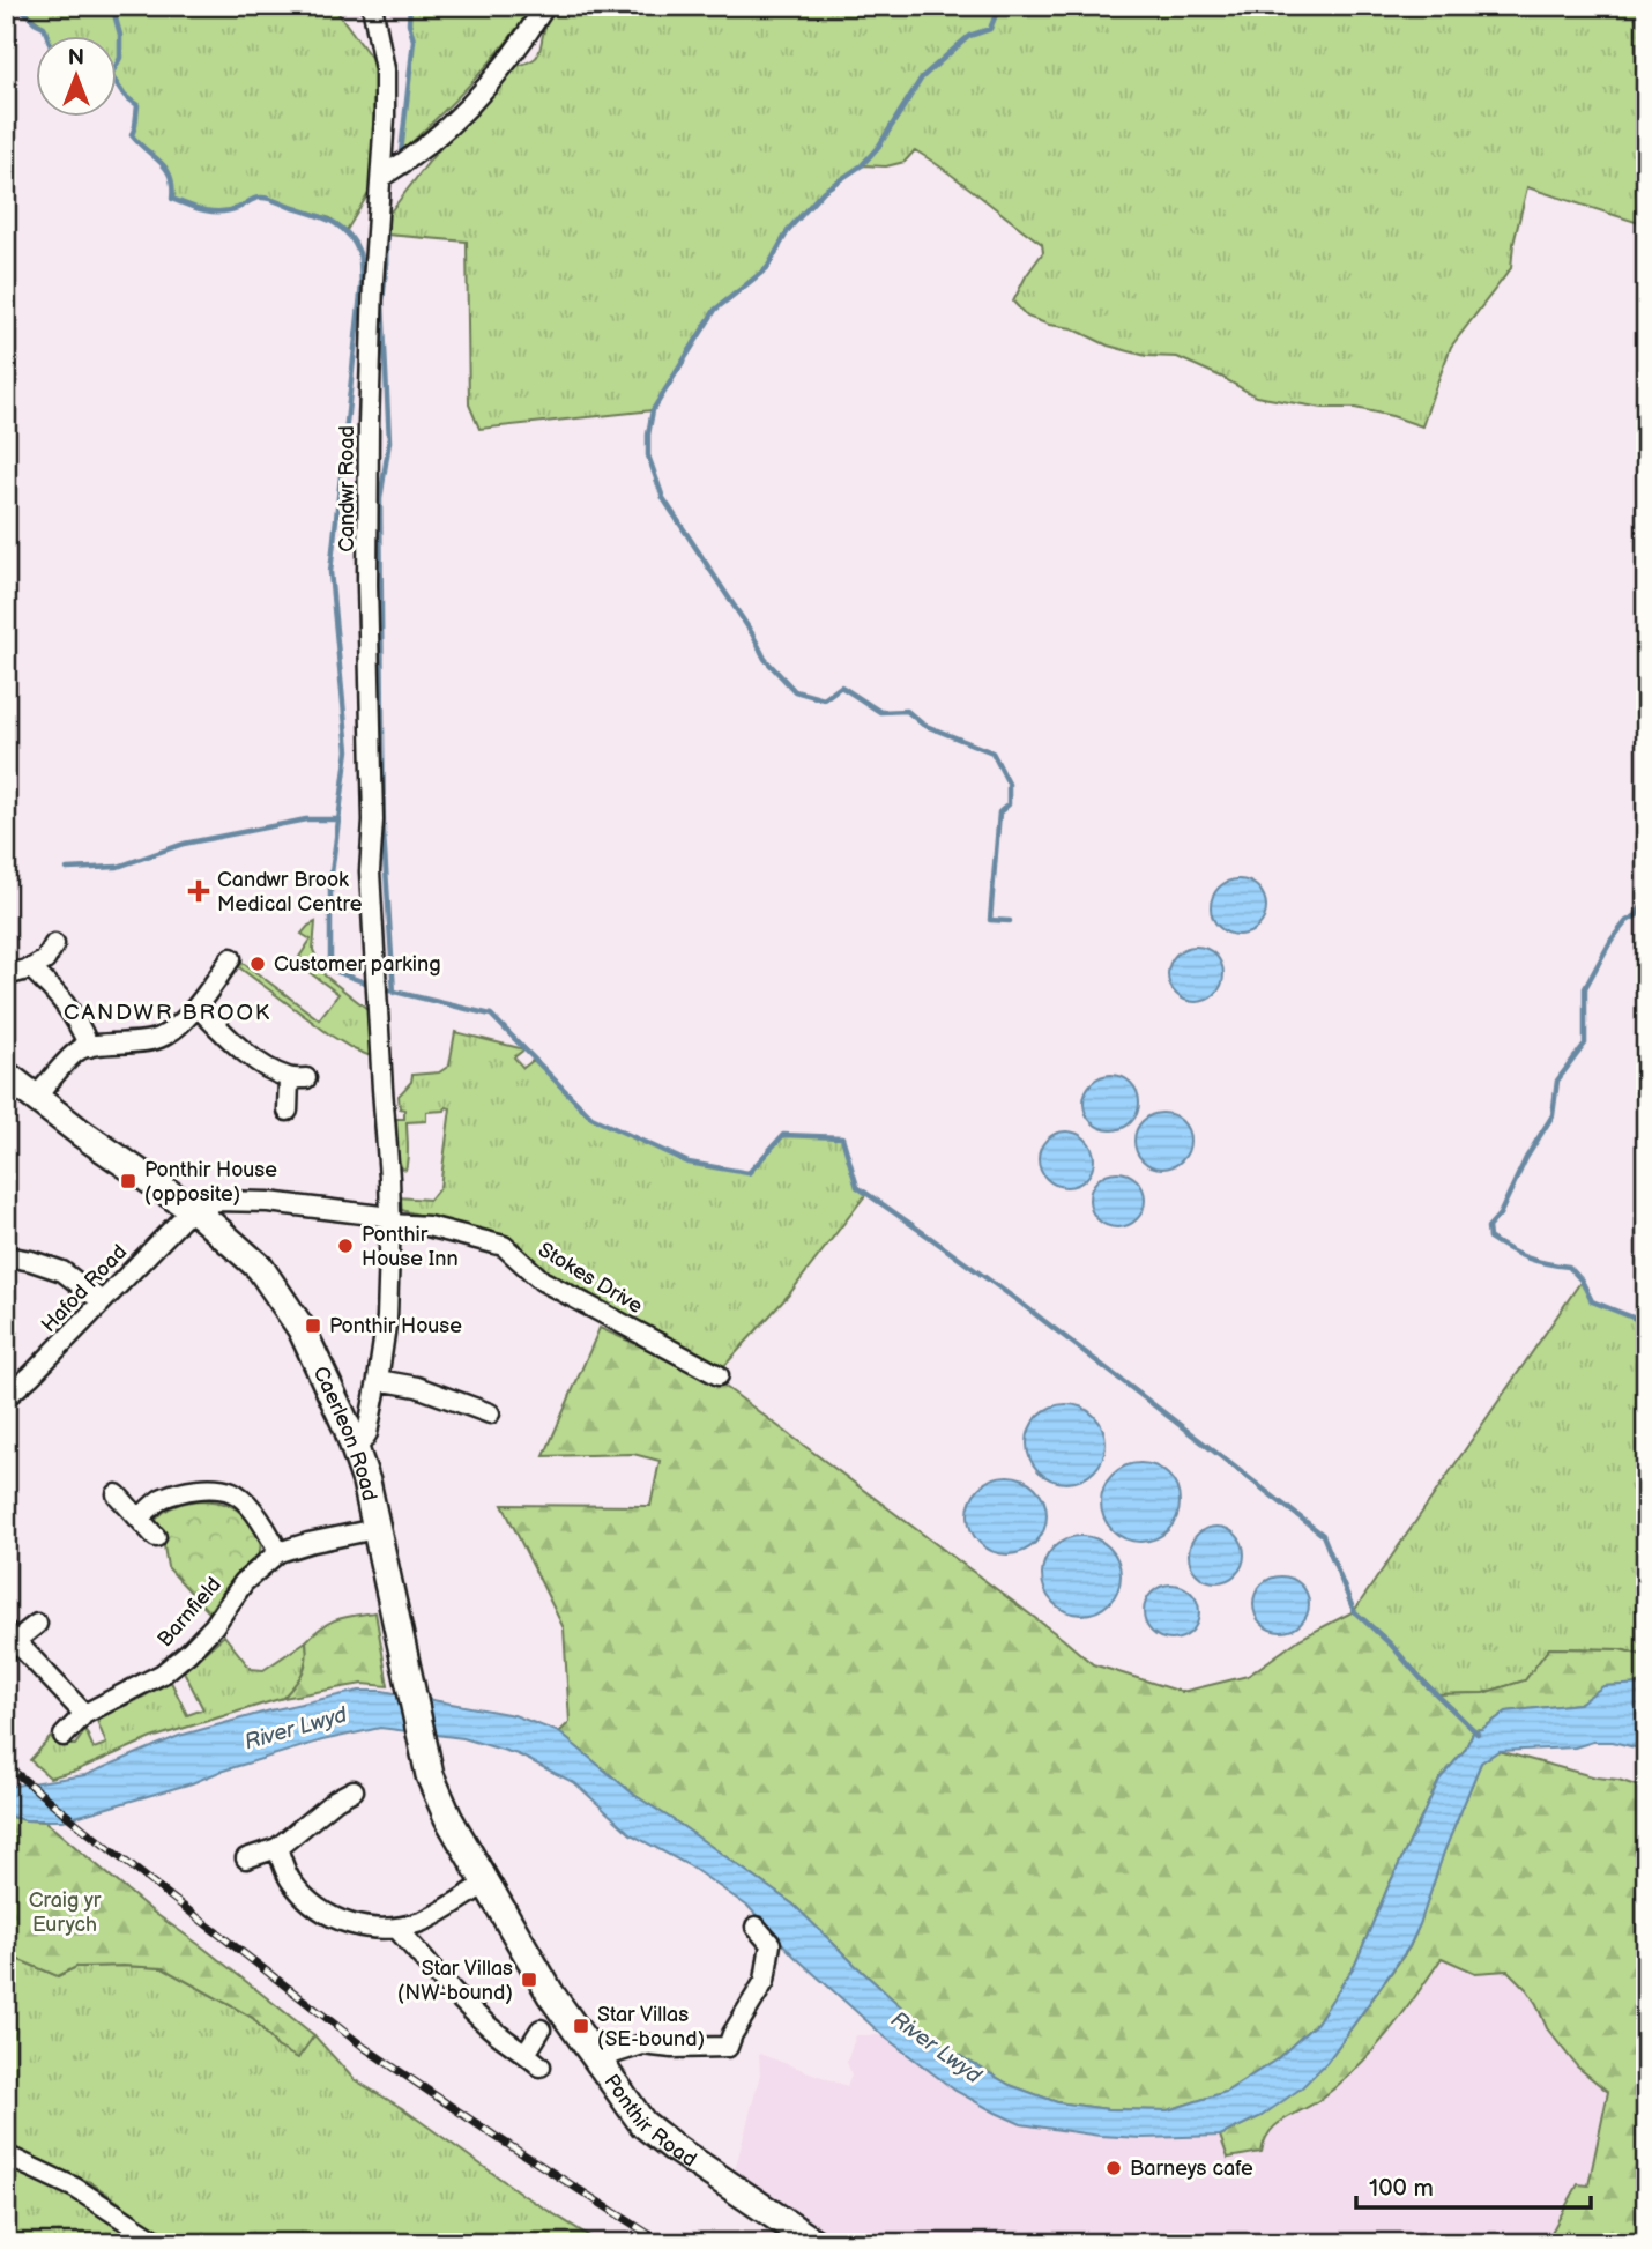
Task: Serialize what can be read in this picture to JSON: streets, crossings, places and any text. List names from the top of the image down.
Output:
{
  "streets": {
    "main road": ["Caerleon Road", "Ponthir Road"],
    "street": [
      "Candwr Road",
      "Stokes Drive",
      "Hafod Road",
      "Barnfield"
    ]
  },
  "crossings": [
    ["Candwr Road", "Stokes Drive"],
    ["Stokes Drive", "Hafod Road"],
    ["Stokes Drive", "Caerleon Road"],
    ["Hafod Road", "Caerleon Road"],
    ["Caerleon Road", "Barnfield"],
    ["Caerleon Road", "Ponthir Road"]
  ],
  "districts": ["CANDWR BROOK"],
  "water": ["River Lwyd"],
  "parks": ["Craig yr Eurych"],
  "places": {
    "health": ["Candwr Brook Medical Centre"],
    "other": ["Customer parking", "Ponthir House Inn", "Barneys cafe"],
    "transit": [
      "Ponthir House (opposite)",
      "Ponthir House",
      "Star Villas (NW-bound)",
      "Star Villas (SE-bound)"
    ]
  },
  "scale_bar": "100 m",
  "north": "top"
}
